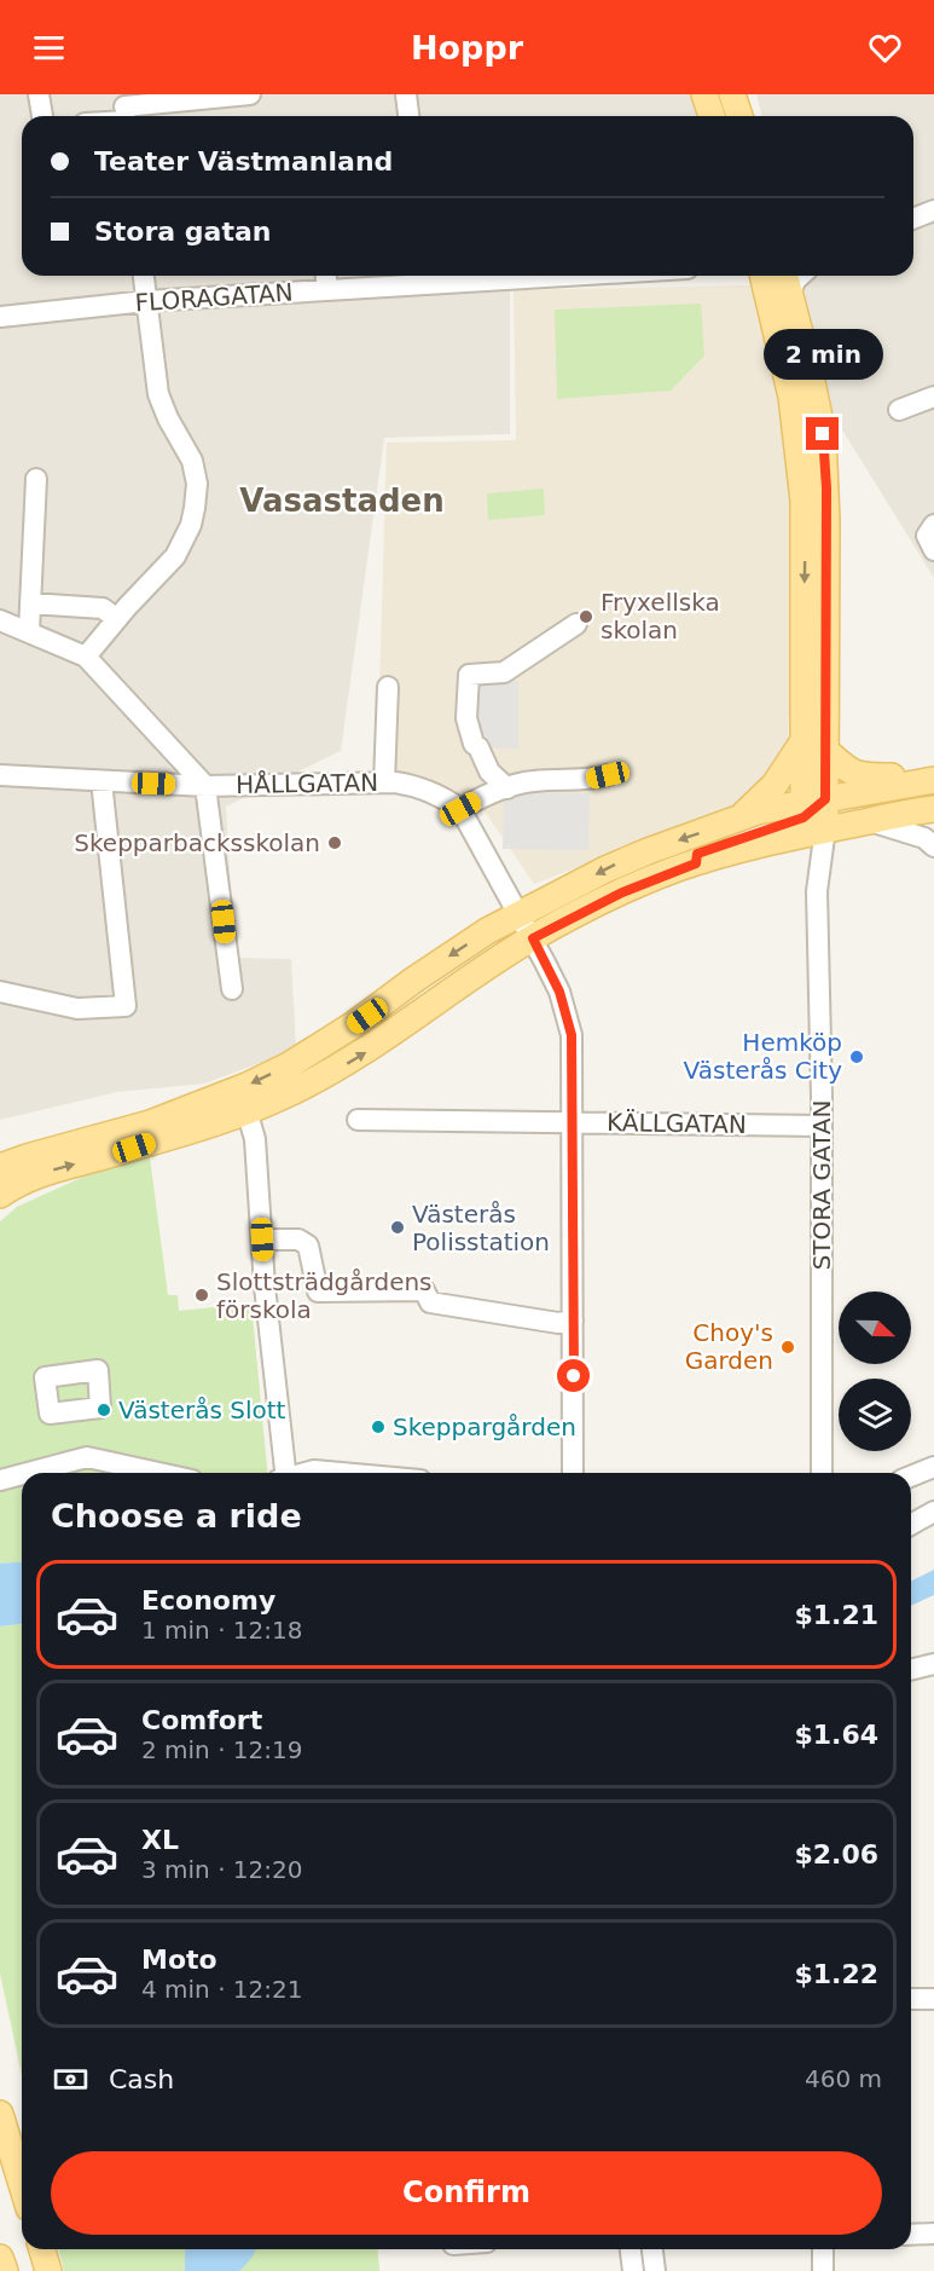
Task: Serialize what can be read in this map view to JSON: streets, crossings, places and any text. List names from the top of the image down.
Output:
{
  "streets": {
    "main road": ["STORA GATAN"],
    "street": ["FLORAGATAN", "HÅLLGATAN", "KÄLLGATAN"]
  },
  "crossings": [
    ["KÄLLGATAN", "STORA GATAN"]
  ],
  "districts": ["Vasastaden"],
  "places": [
    "Fryxellska skolan",
    "Skepparbacksskolan",
    "Hemköp Västerås City",
    "Västerås Polisstation",
    "Slottsträdgårdens förskola",
    "Choy's Garden",
    "Västerås Slott",
    "Skeppargården"
  ],
  "north": "right",
  "page": {
    "header": "Hoppr",
    "banner": ["Teater Västmanland", "Stora gatan"],
    "bubble": "2 min",
    "heading": "Choose a ride",
    "list": [
      {
        "name": "Economy",
        "note": "1 min · 12:18",
        "value": "$1.21"
      },
      {
        "name": "Comfort",
        "note": "2 min · 12:19",
        "value": "$1.64"
      },
      {
        "name": "XL",
        "note": "3 min · 12:20",
        "value": "$2.06"
      },
      {
        "name": "Moto",
        "note": "4 min · 12:21",
        "value": "$1.22"
      }
    ],
    "pay": ["Cash", "460 m"],
    "buttons": "Confirm"
  }
}
